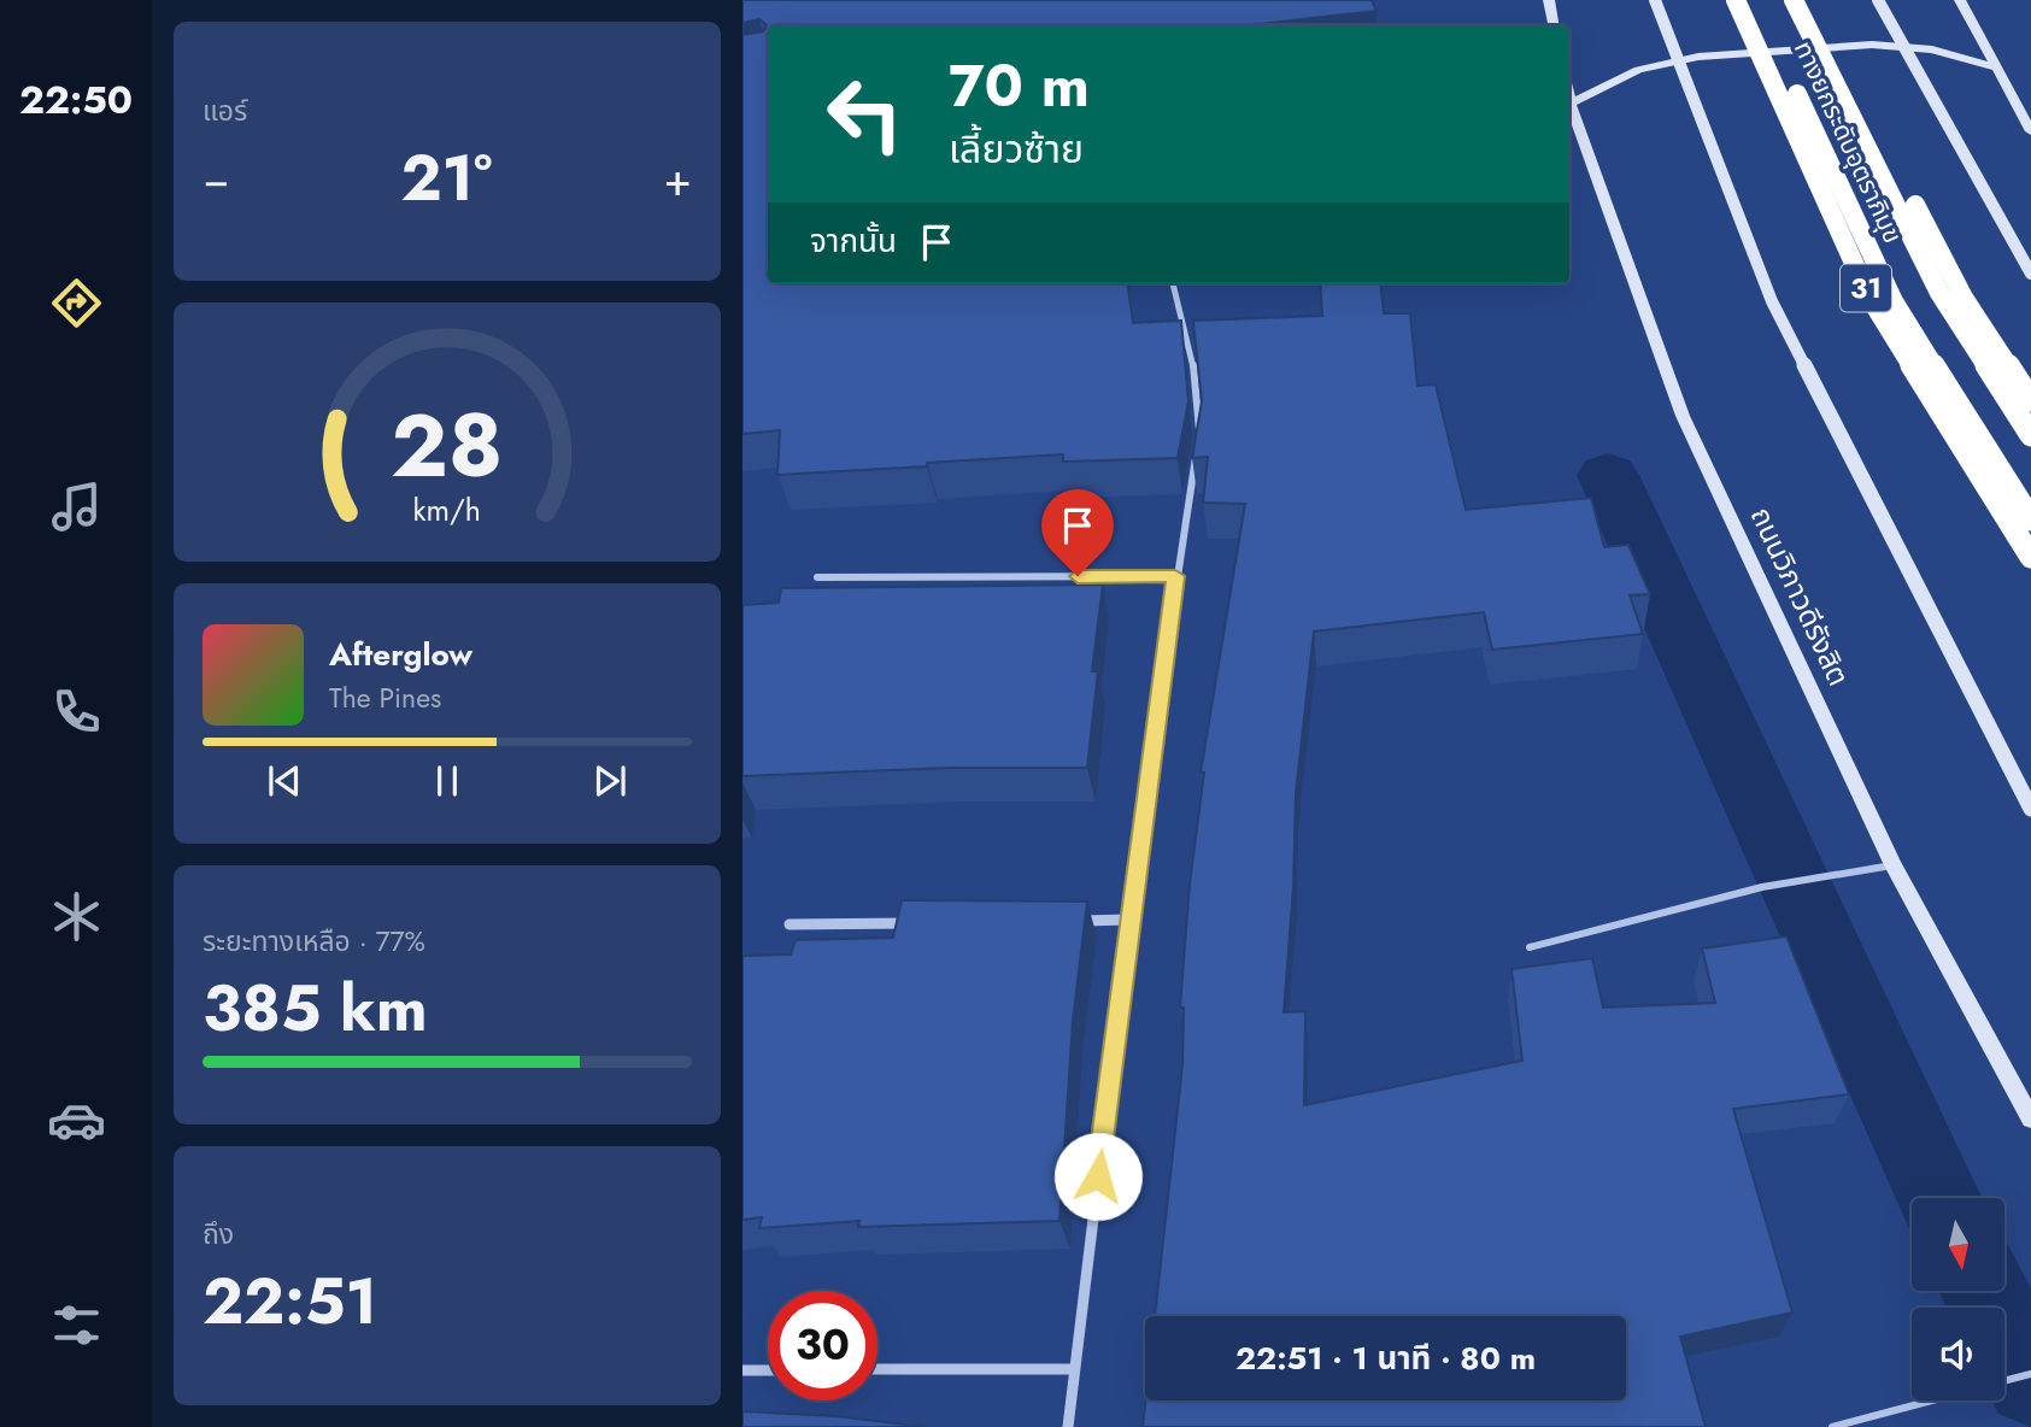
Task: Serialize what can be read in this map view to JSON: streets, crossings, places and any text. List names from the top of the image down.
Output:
{
  "streets": {
    "highway": ["ทางยกระดับอุตราภิมุข", "31"],
    "main road": ["ถนนวิภาวดีรังสิต"]
  },
  "north": "bottom",
  "page": {
    "tabs": "22:50",
    "tile": [
      "แอร์",
      ["ระยะทางเหลือ · 77%", "385 km"],
      ["ถึง", "22:51"]
    ],
    "turn": ["70 m", "เลี้ยวซ้าย"],
    "heat": ["−", "21°", "+"],
    "then": "จากนั้น",
    "song": ["Afterglow", "The Pines"],
    "limit": "30",
    "trip": "22:51 · 1 นาที · 80 m",
    "gauge": ["28", "km/h"]
  }
}
